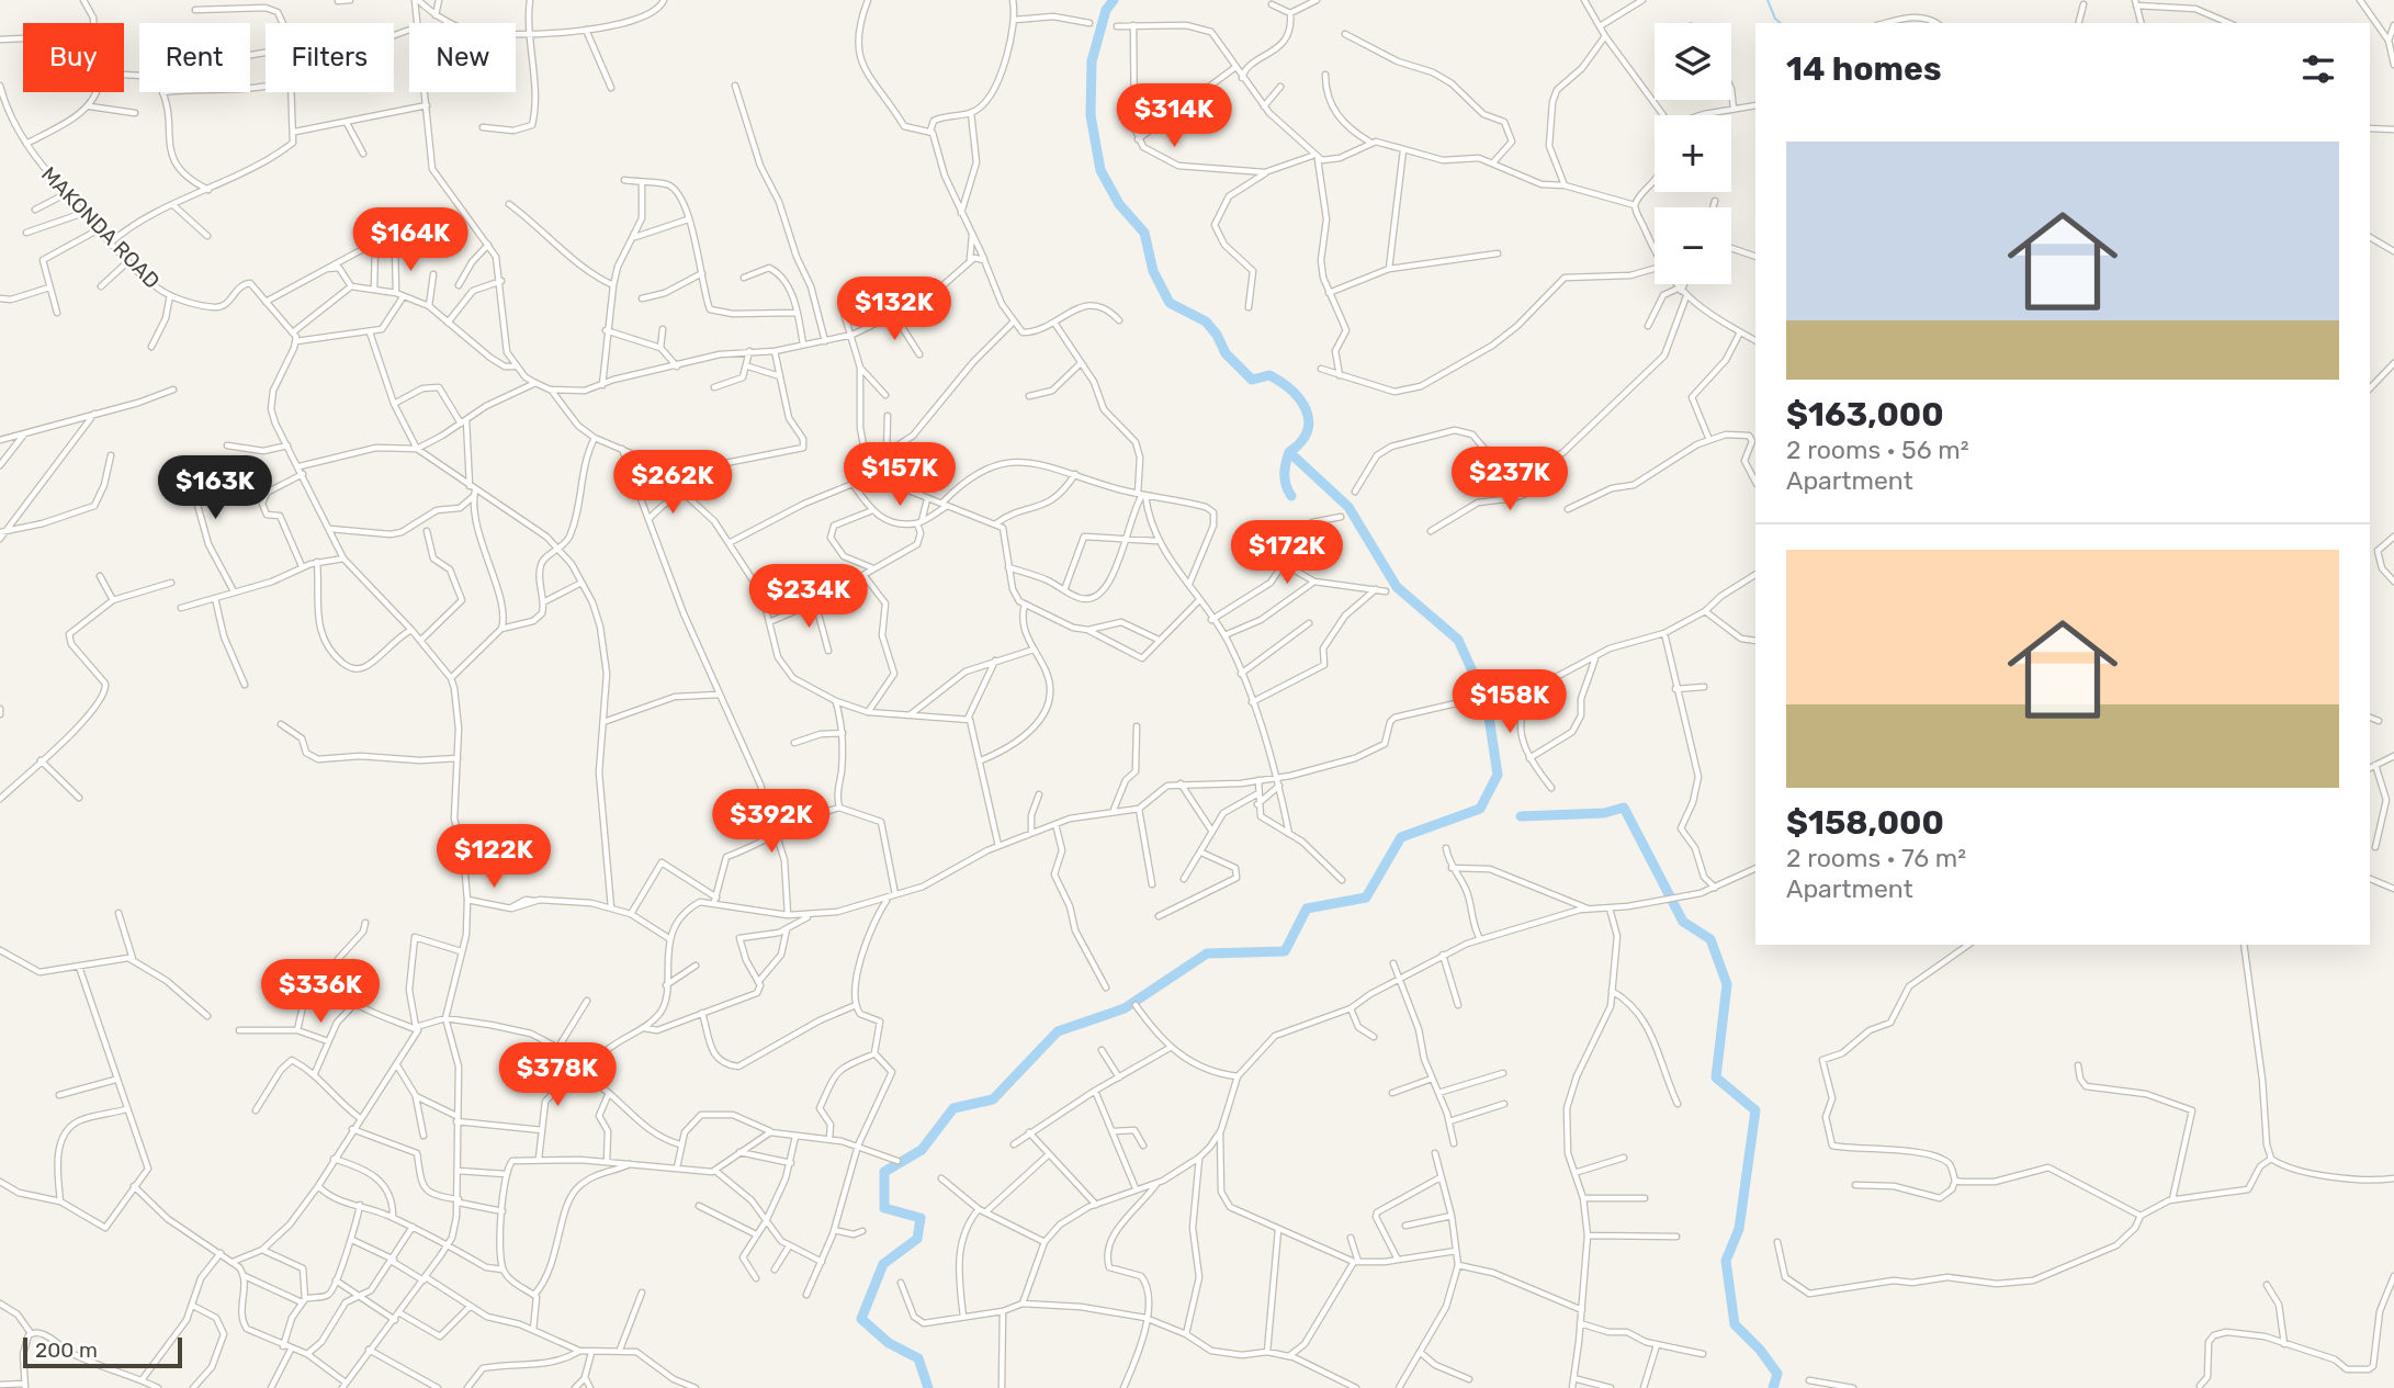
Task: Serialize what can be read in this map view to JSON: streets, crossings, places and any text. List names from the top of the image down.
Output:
{
  "streets": {
    "street": ["MAKONDA ROAD"]
  },
  "scale_bar": "200 m",
  "page": {
    "map_buttons": ["+", "−"],
    "chip": [
      "Buy",
      "Rent",
      "Filters",
      "New"
    ],
    "heading": "14 homes",
    "price": [
      "$314K",
      "$164K",
      "$132K",
      "$157K",
      "$237K",
      "$262K",
      "$163K",
      "$172K",
      "$234K",
      "$158K",
      "$392K",
      "$122K",
      "$336K",
      "$378K"
    ],
    "list": [
      {
        "name": "$163,000",
        "note": "2 rooms · 56 m² · Apartment"
      },
      {
        "name": "$158,000",
        "note": "2 rooms · 76 m² · Apartment"
      }
    ],
    "scale": "200 m"
  }
}
